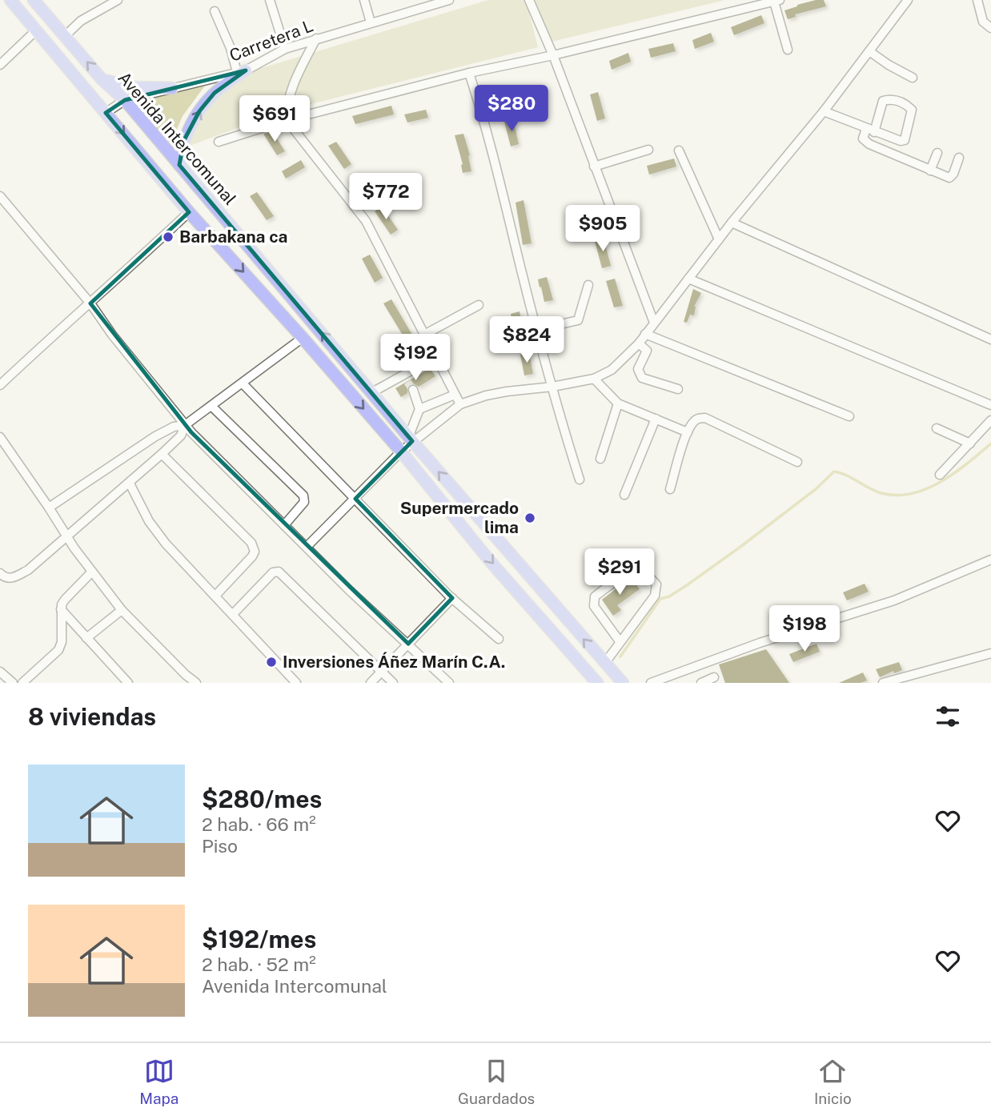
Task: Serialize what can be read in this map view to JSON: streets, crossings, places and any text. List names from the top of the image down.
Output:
{
  "streets": {
    "main road": ["Avenida Intercomunal"],
    "street": ["Carretera L"]
  },
  "crossings": [
    ["Carretera L", "Avenida Intercomunal"]
  ],
  "places": ["Barbakana ca", "Supermercado lima", "Inversiones Áñez Marín C.A."],
  "page": {
    "price": [
      "$280",
      "$691",
      "$772",
      "$905",
      "$824",
      "$192",
      "$291",
      "$198"
    ],
    "heading": "8 viviendas",
    "list": [
      {
        "name": "$280/mes",
        "note": "2 hab. · 66 m² · Piso"
      },
      {
        "name": "$192/mes",
        "note": "2 hab. · 52 m² · Avenida Intercomunal"
      }
    ],
    "tabs": ["Mapa", "Guardados", "Inicio"]
  }
}
